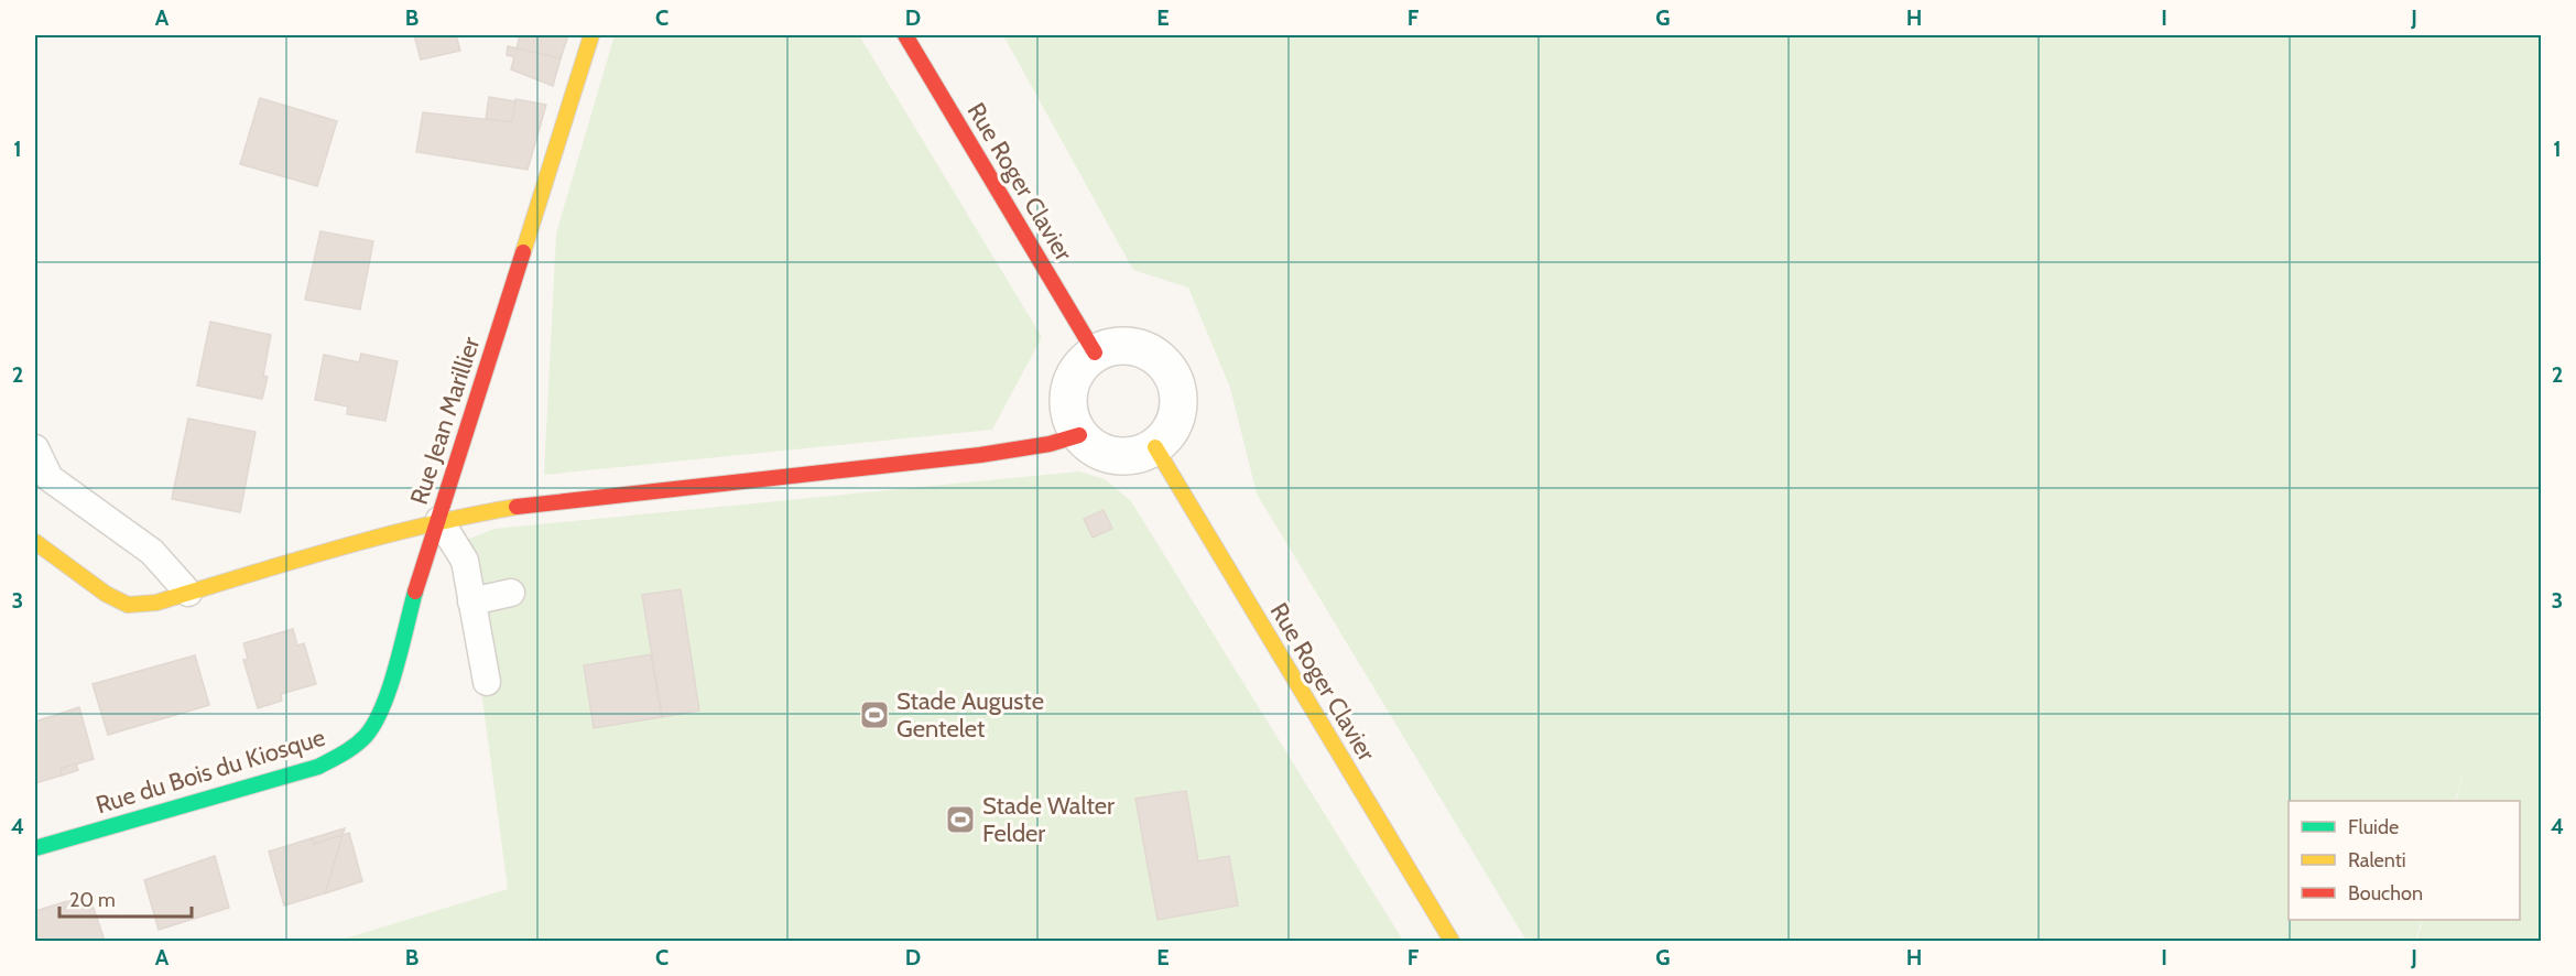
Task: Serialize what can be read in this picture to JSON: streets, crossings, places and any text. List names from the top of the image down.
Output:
{
  "streets": {
    "street": ["Rue Roger Clavier", "Rue Jean Marillier", "Rue du Bois du Kiosque"]
  },
  "crossings": [
    ["Rue Jean Marillier", "Rue du Bois du Kiosque"]
  ],
  "places": {
    "sports": ["Stade Auguste Gentelet", "Stade Walter Felder"]
  },
  "legend": ["Fluide", "Ralenti", "Bouchon"],
  "scale_bar": "20 m",
  "grid": {
    "columns": [
      "A",
      "B",
      "C",
      "D",
      "E",
      "F",
      "G",
      "H",
      "I",
      "J"
    ],
    "rows": [
      "1",
      "2",
      "3",
      "4"
    ]
  }
}
